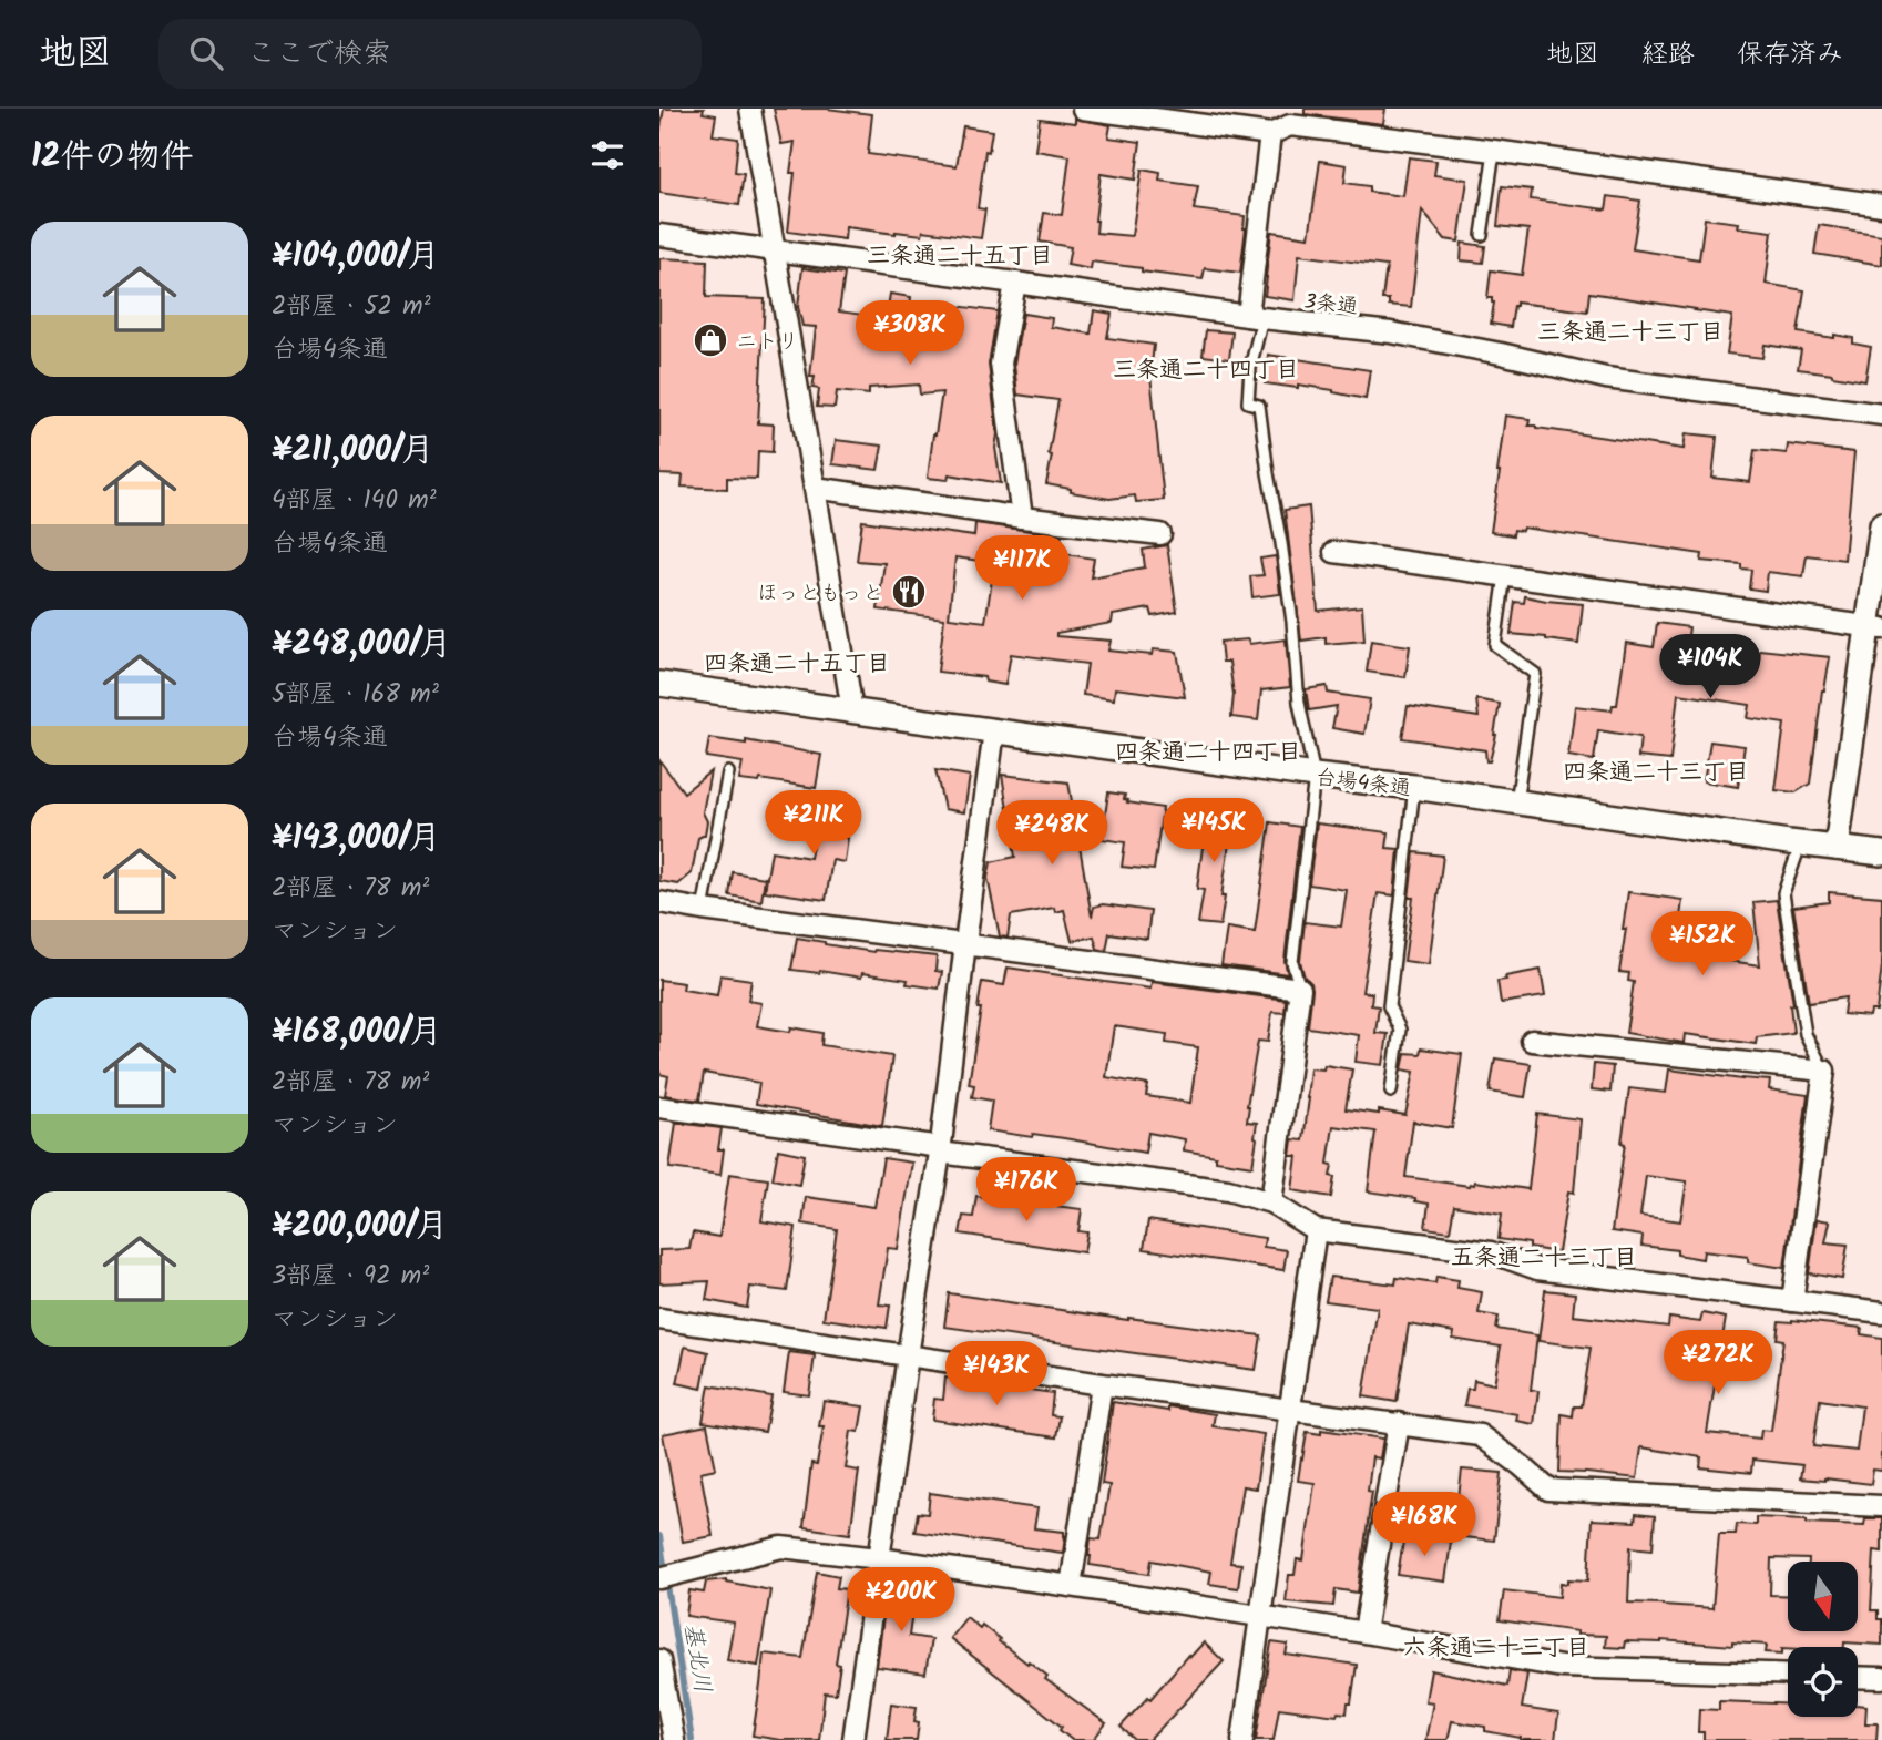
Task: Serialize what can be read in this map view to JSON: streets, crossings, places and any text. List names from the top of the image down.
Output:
{
  "streets": {
    "street": ["3条通", "台場4条通"]
  },
  "districts": [
    "三条通二十五丁目",
    "三条通二十三丁目",
    "三条通二十四丁目",
    "四条通二十五丁目",
    "四条通二十四丁目",
    "四条通二十三丁目",
    "五条通二十三丁目",
    "六条通二十三丁目"
  ],
  "water": ["基北川"],
  "places": {
    "shop": ["ニトリ"],
    "restaurant": ["ほっともっと"]
  },
  "north": "bottom",
  "page": {
    "header": "地図",
    "search": "ここで検索",
    "nav": ["地図", "経路", "保存済み"],
    "heading": "12件の物件",
    "list": [
      {
        "name": "¥104,000/月",
        "note": "2部屋 · 52 m² · 台場4条通"
      },
      {
        "name": "¥211,000/月",
        "note": "4部屋 · 140 m² · 台場4条通"
      },
      {
        "name": "¥248,000/月",
        "note": "5部屋 · 168 m² · 台場4条通"
      },
      {
        "name": "¥143,000/月",
        "note": "2部屋 · 78 m² · マンション"
      },
      {
        "name": "¥168,000/月",
        "note": "2部屋 · 78 m² · マンション"
      },
      {
        "name": "¥200,000/月",
        "note": "3部屋 · 92 m² · マンション"
      }
    ],
    "price": [
      "¥308K",
      "¥117K",
      "¥104K",
      "¥211K",
      "¥145K",
      "¥248K",
      "¥152K",
      "¥176K",
      "¥272K",
      "¥143K",
      "¥168K",
      "¥200K"
    ]
  }
}
